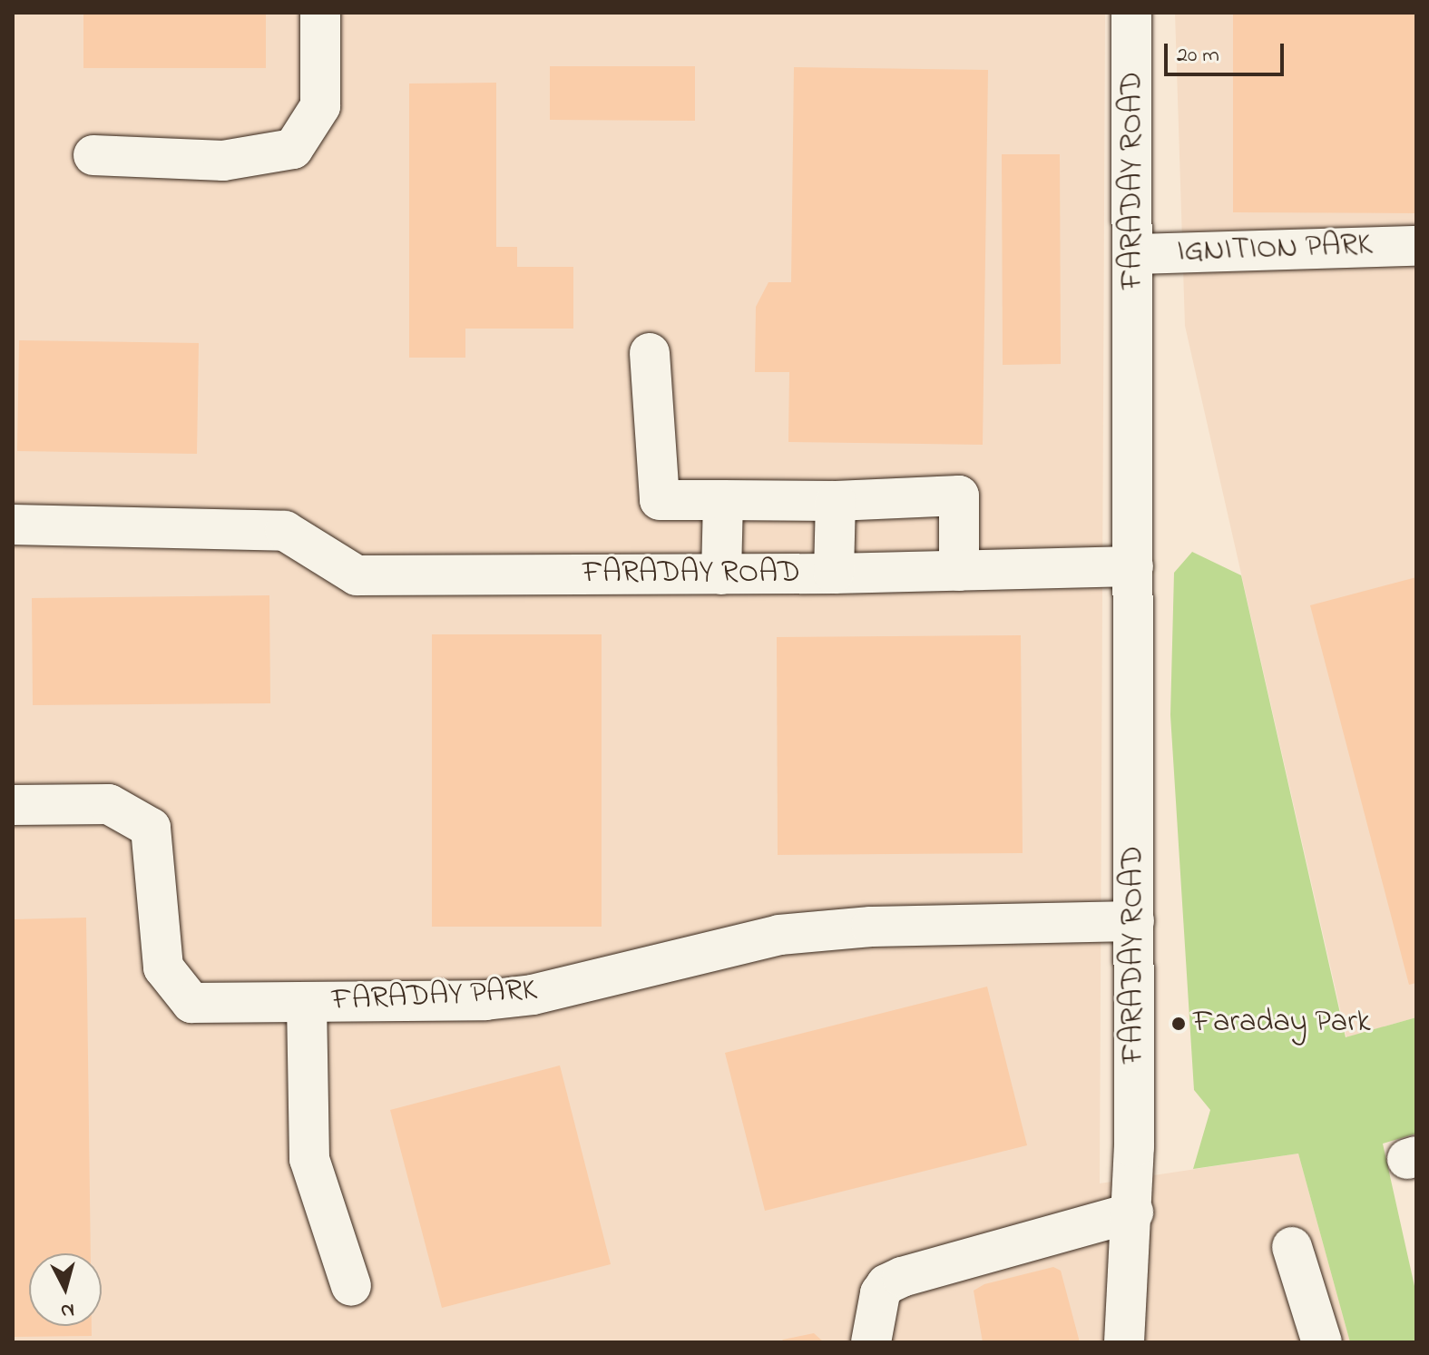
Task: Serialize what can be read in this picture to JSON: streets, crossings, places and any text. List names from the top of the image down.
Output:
{
  "streets": {
    "street": ["FARADAY ROAD", "IGNITION PARK", "FARADAY PARK"]
  },
  "crossings": [
    ["FARADAY ROAD", "IGNITION PARK"],
    ["FARADAY ROAD", "FARADAY PARK"]
  ],
  "places": ["Faraday Park"],
  "scale_bar": "20 m",
  "north": "bottom"
}
